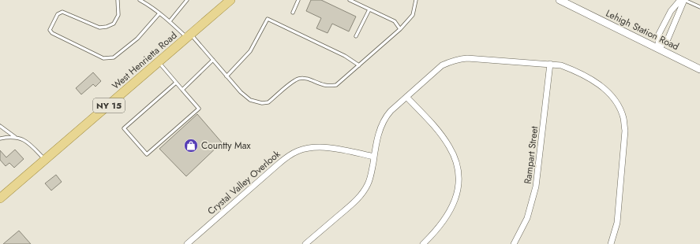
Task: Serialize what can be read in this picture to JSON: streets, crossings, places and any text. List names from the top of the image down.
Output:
{
  "streets": {
    "main road": ["West Henrietta Road", "NY 15"],
    "street": ["Lehigh Station Road", "Rampart Street", "Crystal Valley Overlook"]
  },
  "places": {
    "shop": ["Countty Max"]
  }
}
